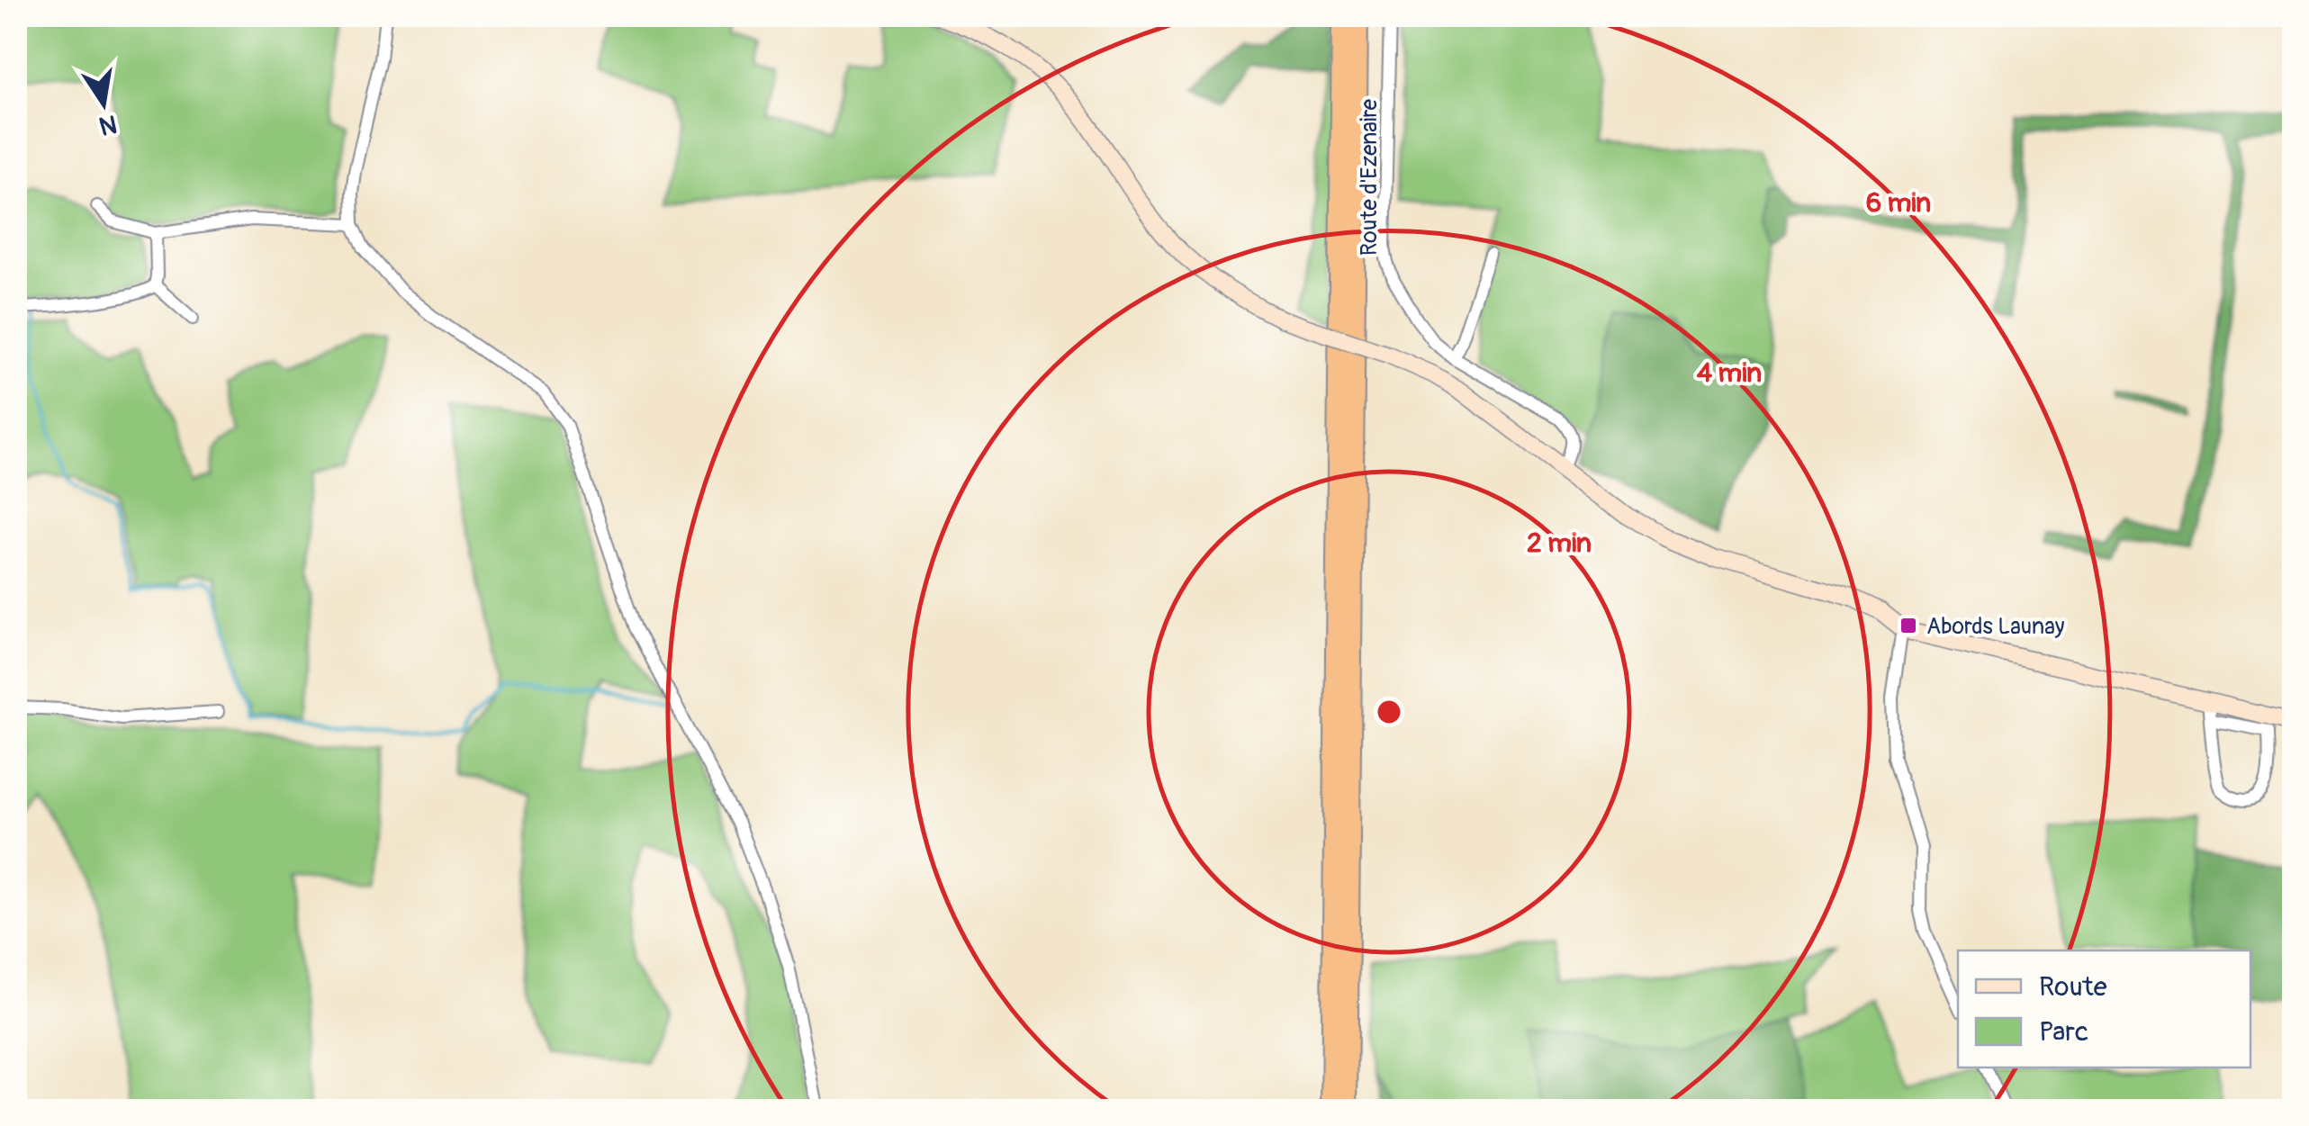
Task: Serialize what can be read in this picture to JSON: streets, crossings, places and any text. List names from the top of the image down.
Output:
{
  "streets": {
    "street": ["Route d'Ezenaire"]
  },
  "places": {
    "transit": ["Abords Launay"]
  },
  "legend": ["Route", "Parc"],
  "north": "bottom",
  "rings": ["6 min", "4 min", "2 min"]
}
